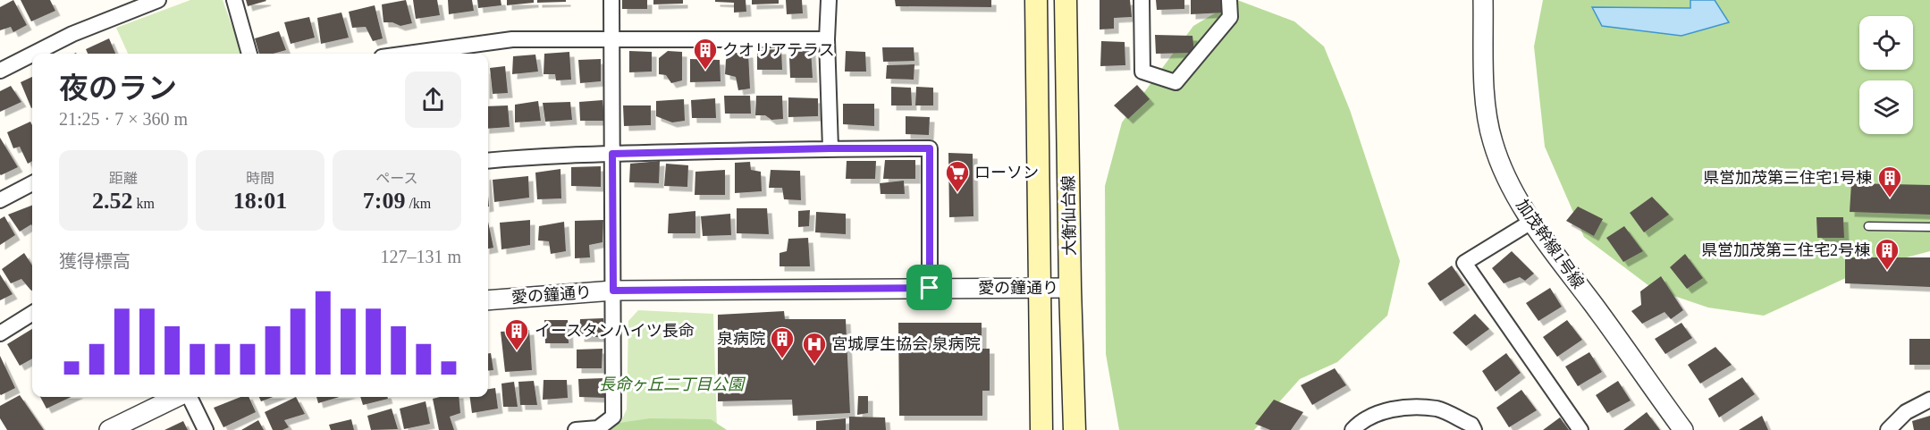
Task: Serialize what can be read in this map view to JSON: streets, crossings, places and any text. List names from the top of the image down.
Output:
{
  "streets": {
    "main road": ["大衡仙台線"],
    "street": ["加茂幹線1号線", "愛の鐘通り"]
  },
  "crossings": [
    ["大衡仙台線", "愛の鐘通り"]
  ],
  "parks": ["長命ヶ丘二丁目公園"],
  "places": {
    "building": [
      "クオリアテラス",
      "県営加茂第三住宅1号棟",
      "県営加茂第三住宅2号棟",
      "イースタンハイツ長命",
      "泉病院"
    ],
    "supermarket": ["ローソン"],
    "hospital": ["宮城厚生協会 泉病院"]
  },
  "page": {
    "heading": ["夜のラン", "21:25 · 7 × 360 m"],
    "stats": [
      ["距離", "2.52 km"],
      ["時間", "18:01"],
      ["ペース", "7:09 /km"]
    ],
    "chart": ["獲得標高", "127–131 m"]
  }
}
